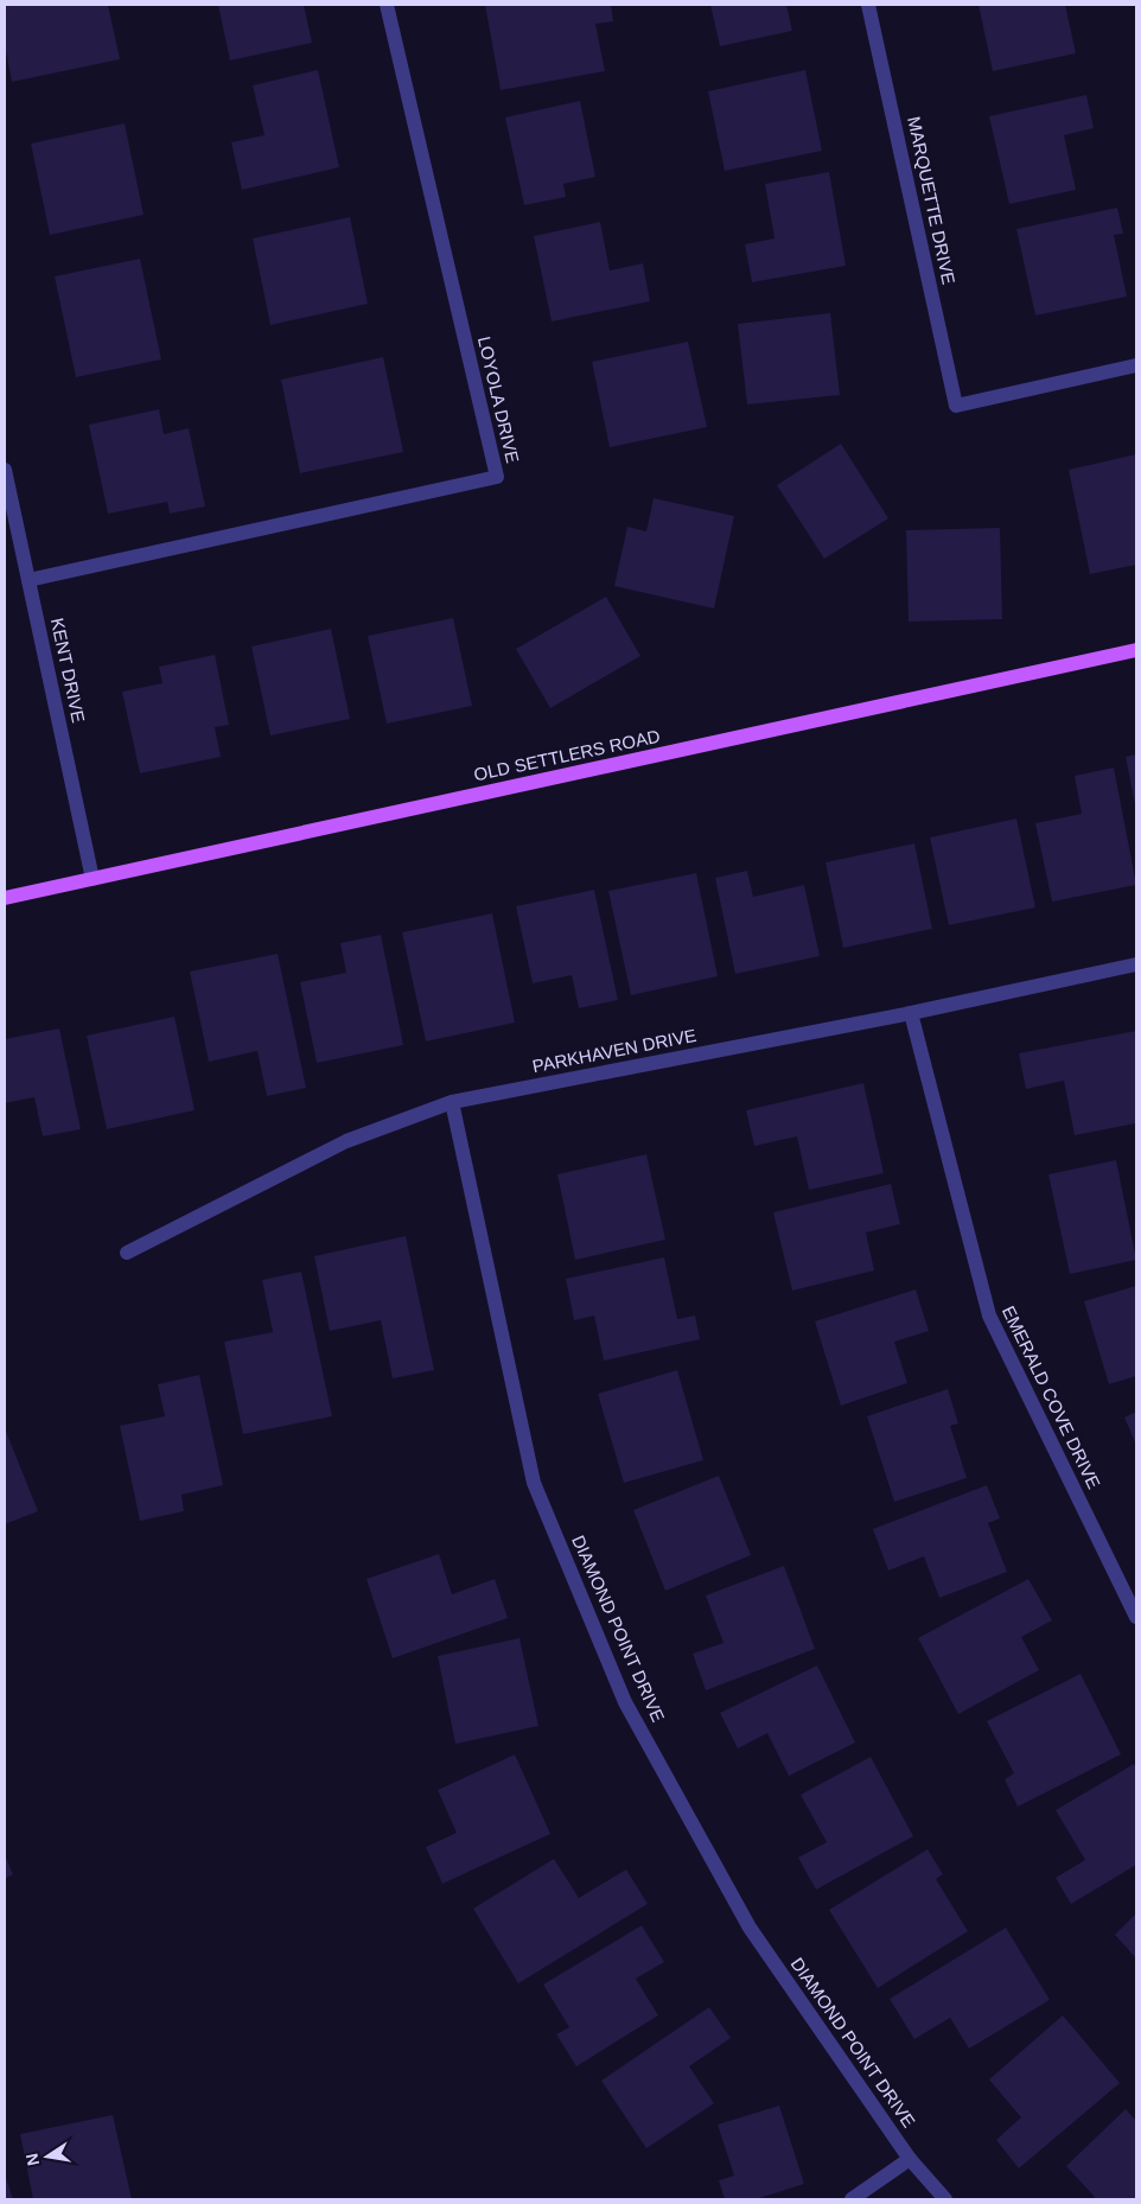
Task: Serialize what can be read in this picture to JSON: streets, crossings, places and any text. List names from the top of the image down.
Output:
{
  "streets": {
    "main road": ["OLD SETTLERS ROAD"],
    "street": [
      "MARQUETTE DRIVE",
      "LOYOLA DRIVE",
      "KENT DRIVE",
      "PARKHAVEN DRIVE",
      "EMERALD COVE DRIVE",
      "DIAMOND POINT DRIVE"
    ]
  },
  "crossings": [
    ["LOYOLA DRIVE", "KENT DRIVE"],
    ["KENT DRIVE", "OLD SETTLERS ROAD"],
    ["PARKHAVEN DRIVE", "EMERALD COVE DRIVE"],
    ["PARKHAVEN DRIVE", "DIAMOND POINT DRIVE"]
  ],
  "north": "left"
}
